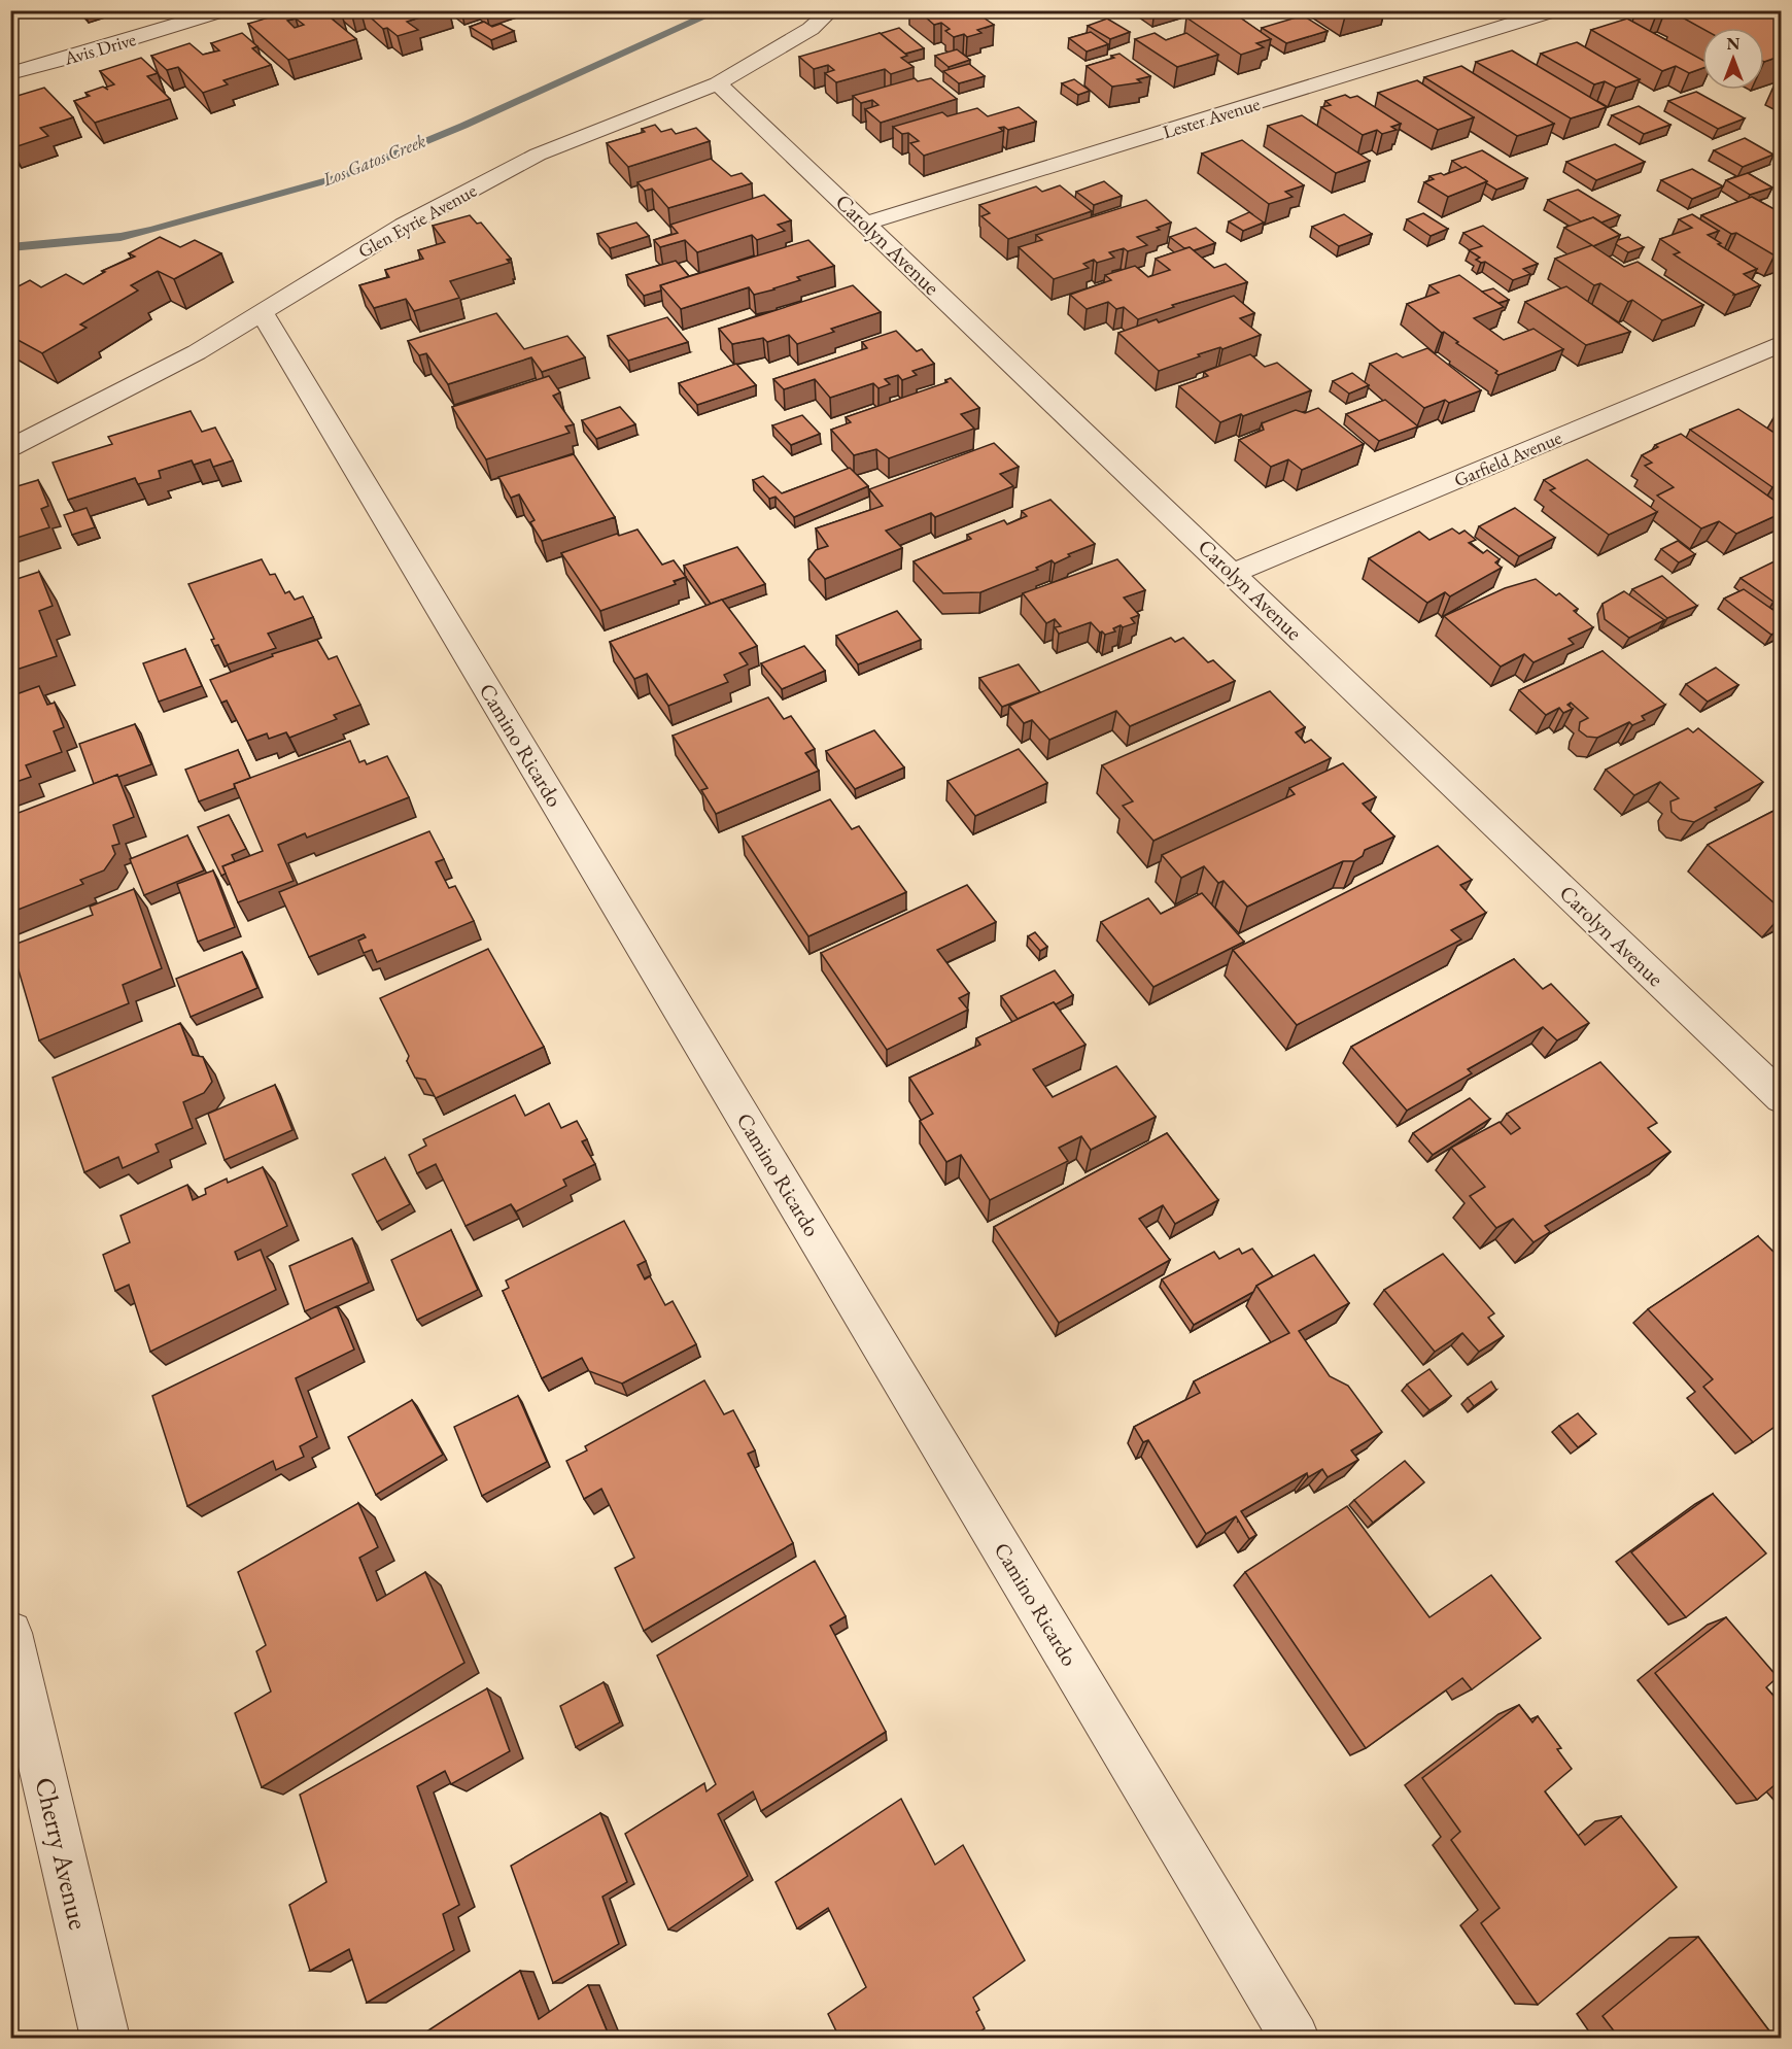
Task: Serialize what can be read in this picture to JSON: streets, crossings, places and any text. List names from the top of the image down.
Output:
{
  "streets": {
    "street": [
      "Avis Drive",
      "Lester Avenue",
      "Glen Eyrie Avenue",
      "Carolyn Avenue",
      "Garfield Avenue",
      "Camino Ricardo",
      "Cherry Avenue"
    ]
  },
  "crossings": [
    ["Lester Avenue", "Carolyn Avenue"],
    ["Glen Eyrie Avenue", "Carolyn Avenue"],
    ["Glen Eyrie Avenue", "Camino Ricardo"],
    ["Carolyn Avenue", "Garfield Avenue"]
  ],
  "water": ["Los Gatos Creek"],
  "north": "top"
}
